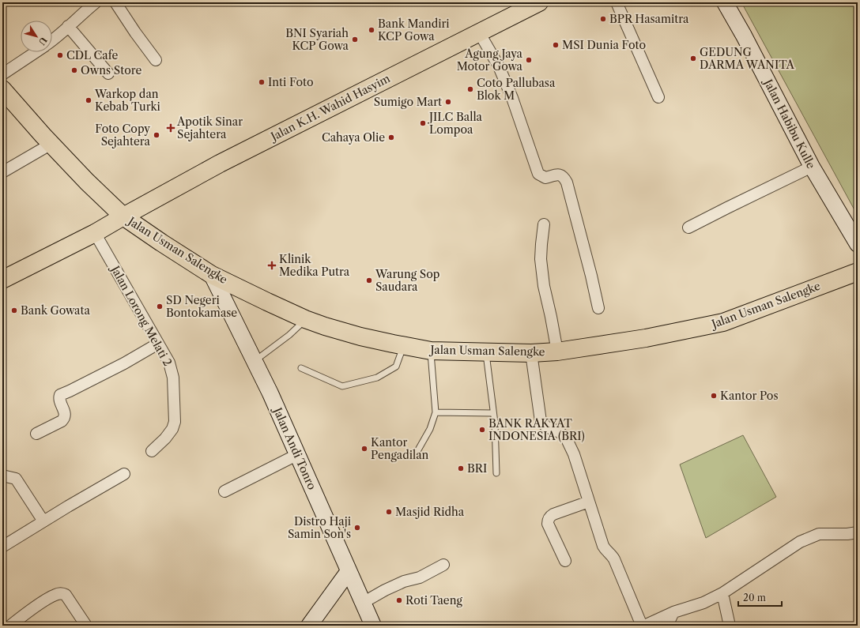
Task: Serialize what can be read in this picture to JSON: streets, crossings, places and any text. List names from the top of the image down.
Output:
{
  "streets": {
    "main road": ["Jalan K.H. Wahid Hasyim", "Jalan Usman Salengke"],
    "street": ["Jalan Habibu Kulle", "Jalan Lorong Melati 2", "Jalan Andi Tonro"]
  },
  "crossings": [
    ["Jalan K.H. Wahid Hasyim", "Jalan Usman Salengke"],
    ["Jalan K.H. Wahid Hasyim", "Jalan Lorong Melati 2"],
    ["Jalan Usman Salengke", "Jalan Andi Tonro"]
  ],
  "places": {
    "other": [
      "BPR Hasamitra",
      "Bank Mandiri KCP Gowa",
      "BNI Syariah KCP Gowa",
      "MSI Dunia Foto",
      "CDL Cafe",
      "GEDUNG DARMA WANITA",
      "Agung Jaya Motor Gowa",
      "Owns Store",
      "Inti Foto",
      "Coto Pallubasa Blok M",
      "Warkop dan Kebab Turki",
      "Sumigo Mart",
      "JILC Balla Lompoa",
      "Foto Copy Sejahtera",
      "Cahaya Olie",
      "Warung Sop Saudara",
      "SD Negeri Bontokamase",
      "Bank Gowata",
      "Kantor Pos",
      "BANK RAKYAT INDONESIA (BRI)",
      "Kantor Pengadilan",
      "BRI",
      "Masjid Ridha",
      "Distro Haji Samin Son's",
      "Roti Taeng"
    ],
    "health": ["Apotik Sinar Sejahtera", "Klinik Medika Putra"]
  },
  "scale_bar": "20 m",
  "north": "bottom right"
}
